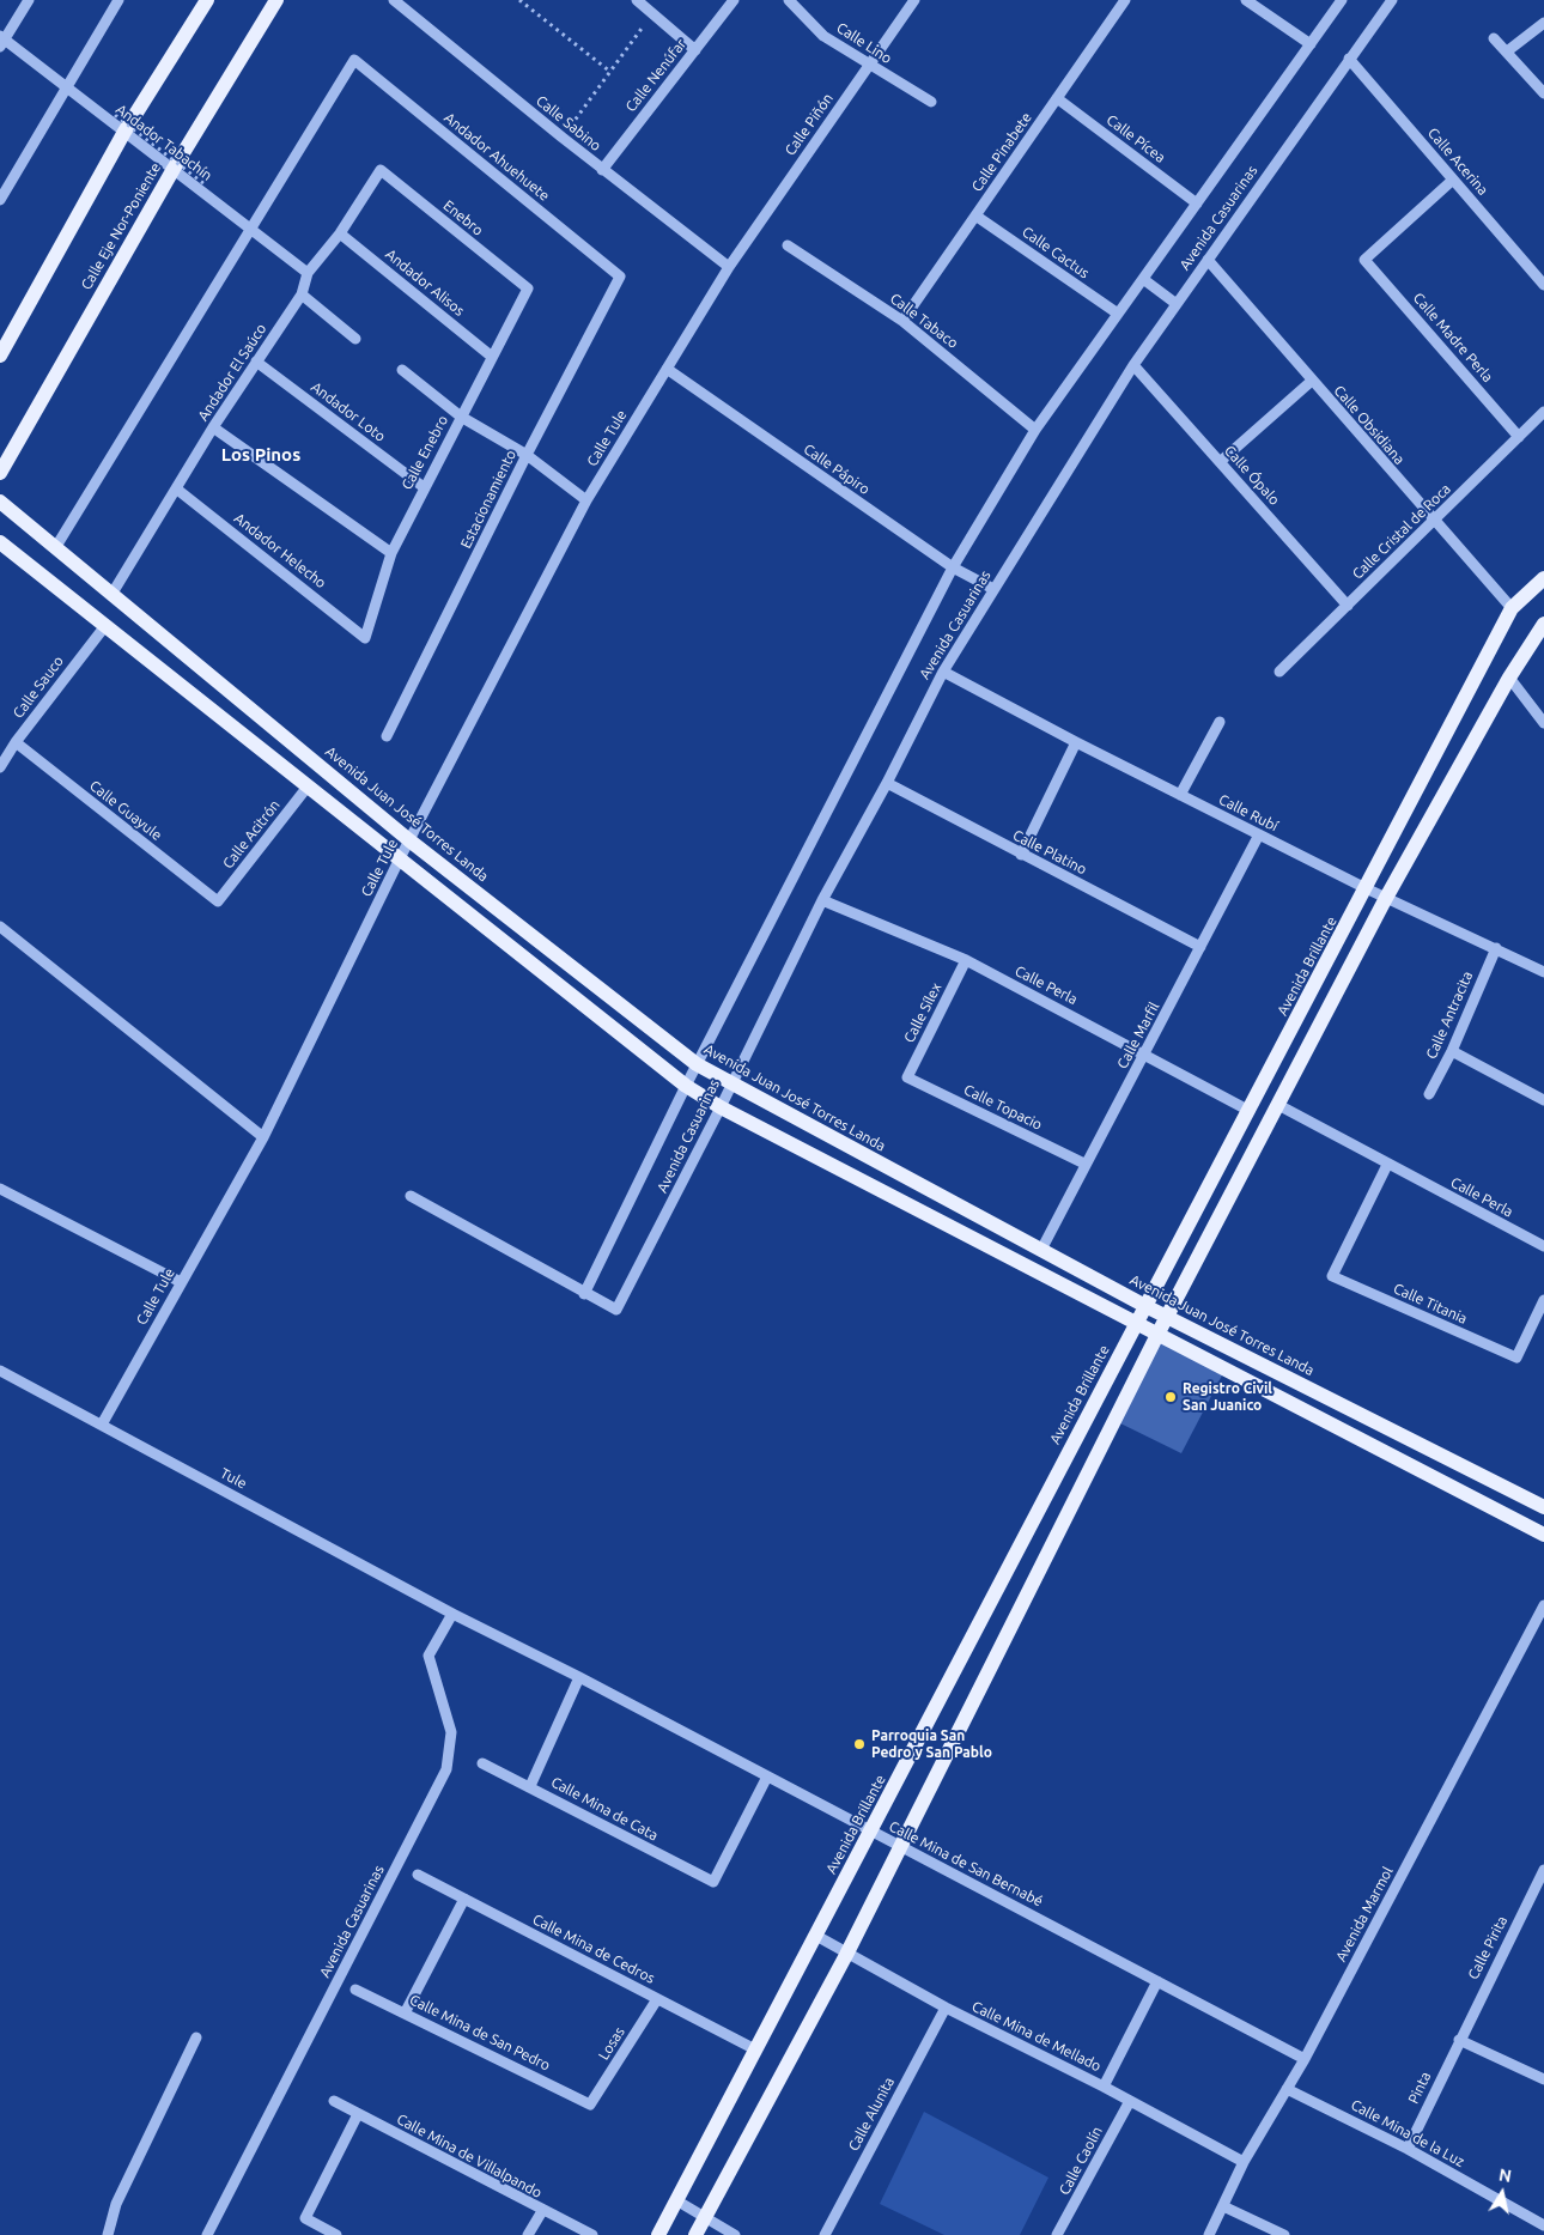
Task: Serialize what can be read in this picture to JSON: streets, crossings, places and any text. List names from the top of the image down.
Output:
{
  "streets": {
    "main road": ["Calle Eje Nor-Poniente", "Avenida Juan José Torres Landa", "Avenida Brillante"],
    "street": [
      "Calle Lino",
      "Calle Nenúfar",
      "Calle Sabino",
      "Calle Piñón",
      "Calle Pícea",
      "Andador Tabachín",
      "Calle Pinabete",
      "Andador Ahuehuete",
      "Calle Acerina",
      "Enebro",
      "Avenida Casuarinas",
      "Calle Cactus",
      "Andador Alisos",
      "Calle Tabaco",
      "Calle Madre Perla",
      "Andador El Saúco",
      "Andador Loto",
      "Calle Obsidiana",
      "Calle Tule",
      "Calle Enebro",
      "Calle Pápiro",
      "Calle Ópalo",
      "Estacionamiento",
      "Calle Cristal de Roca",
      "Andador Helecho",
      "Calle Sauco",
      "Calle Guayule",
      "Calle Rubí",
      "Calle Acitrón",
      "Calle Platino",
      "Calle Perla",
      "Calle Sílex",
      "Calle Antracita",
      "Calle Marfil",
      "Calle Topacio",
      "Calle Titania",
      "Tule",
      "Calle Mina de Cata",
      "Calle Mina de San Bernabé",
      "Avenida Marmol",
      "Calle Pirita",
      "Calle Mina de Cedros",
      "Calle Mina de San Pedro",
      "Calle Mina de Mellado",
      "Losas",
      "Pinta",
      "Calle Alunita",
      "Calle Mina de la Luz",
      "Calle Mina de Villalpando",
      "Calle Caolín"
    ]
  },
  "crossings": [
    ["Calle Lino", "Calle Piñón"],
    ["Calle Nenúfar", "Calle Sabino"],
    ["Calle Sabino", "Calle Piñón"],
    ["Calle Sabino", "Calle Tule"],
    ["Calle Piñón", "Calle Tule"],
    ["Calle Pícea", "Calle Pinabete"],
    ["Calle Pícea", "Avenida Casuarinas"],
    ["Andador Tabachín", "Andador Ahuehuete"],
    ["Andador Tabachín", "Calle Eje Nor-Poniente"],
    ["Andador Tabachín", "Andador El Saúco"],
    ["Calle Pinabete", "Calle Cactus"],
    ["Calle Pinabete", "Calle Tabaco"],
    ["Andador Ahuehuete", "Estacionamiento"],
    ["Calle Acerina", "Avenida Casuarinas"],
    ["Calle Acerina", "Calle Madre Perla"],
    ["Enebro", "Andador El Saúco"],
    ["Enebro", "Calle Enebro"],
    ["Avenida Casuarinas", "Calle Cactus"],
    ["Avenida Casuarinas", "Calle Tabaco"],
    ["Avenida Casuarinas", "Calle Obsidiana"],
    ["Avenida Casuarinas", "Calle Pápiro"],
    ["Avenida Casuarinas", "Calle Ópalo"],
    ["Avenida Casuarinas", "Calle Rubí"],
    ["Avenida Casuarinas", "Avenida Juan José Torres Landa"],
    ["Avenida Casuarinas", "Calle Platino"],
    ["Avenida Casuarinas", "Calle Perla"],
    ["Avenida Casuarinas", "Tule"],
    ["Avenida Casuarinas", "Calle Mina de San Bernabé"],
    ["Andador Alisos", "Andador El Saúco"],
    ["Andador Alisos", "Calle Enebro"],
    ["Calle Madre Perla", "Calle Cristal de Roca"],
    ["Andador El Saúco", "Andador Loto"],
    ["Andador El Saúco", "Andador Helecho"],
    ["Andador El Saúco", "Avenida Juan José Torres Landa"],
    ["Andador Loto", "Calle Enebro"],
    ["Calle Obsidiana", "Calle Cristal de Roca"],
    ["Calle Obsidiana", "Avenida Brillante"],
    ["Calle Tule", "Calle Pápiro"],
    ["Calle Tule", "Avenida Juan José Torres Landa"],
    ["Calle Tule", "Tule"],
    ["Calle Enebro", "Andador Helecho"],
    ["Calle Ópalo", "Calle Cristal de Roca"],
    ["Calle Sauco", "Calle Guayule"],
    ["Calle Guayule", "Calle Acitrón"],
    ["Calle Rubí", "Avenida Brillante"],
    ["Calle Rubí", "Calle Antracita"],
    ["Calle Rubí", "Calle Marfil"],
    ["Avenida Juan José Torres Landa", "Avenida Brillante"],
    ["Avenida Juan José Torres Landa", "Calle Marfil"],
    ["Calle Platino", "Calle Marfil"],
    ["Avenida Brillante", "Calle Perla"],
    ["Avenida Brillante", "Calle Mina de San Bernabé"],
    ["Avenida Brillante", "Calle Mina de Cedros"],
    ["Avenida Brillante", "Calle Mina de Mellado"],
    ["Calle Perla", "Calle Sílex"],
    ["Calle Perla", "Calle Marfil"],
    ["Calle Perla", "Calle Titania"],
    ["Calle Sílex", "Calle Topacio"],
    ["Calle Marfil", "Calle Topacio"],
    ["Tule", "Calle Mina de San Bernabé"],
    ["Calle Mina de Cata", "Calle Mina de San Bernabé"],
    ["Calle Mina de San Bernabé", "Avenida Marmol"],
    ["Avenida Marmol", "Calle Mina de Mellado"],
    ["Avenida Marmol", "Calle Mina de la Luz"],
    ["Calle Pirita", "Pinta"],
    ["Calle Mina de Cedros", "Losas"],
    ["Calle Mina de San Pedro", "Losas"],
    ["Calle Mina de Mellado", "Calle Alunita"],
    ["Calle Mina de Mellado", "Calle Caolín"],
    ["Pinta", "Calle Mina de la Luz"]
  ],
  "districts": ["Los Pinos"],
  "places": ["Registro Civil San Juanico", "Parroquia San Pedro y San Pablo"],
  "north": "top"
}
